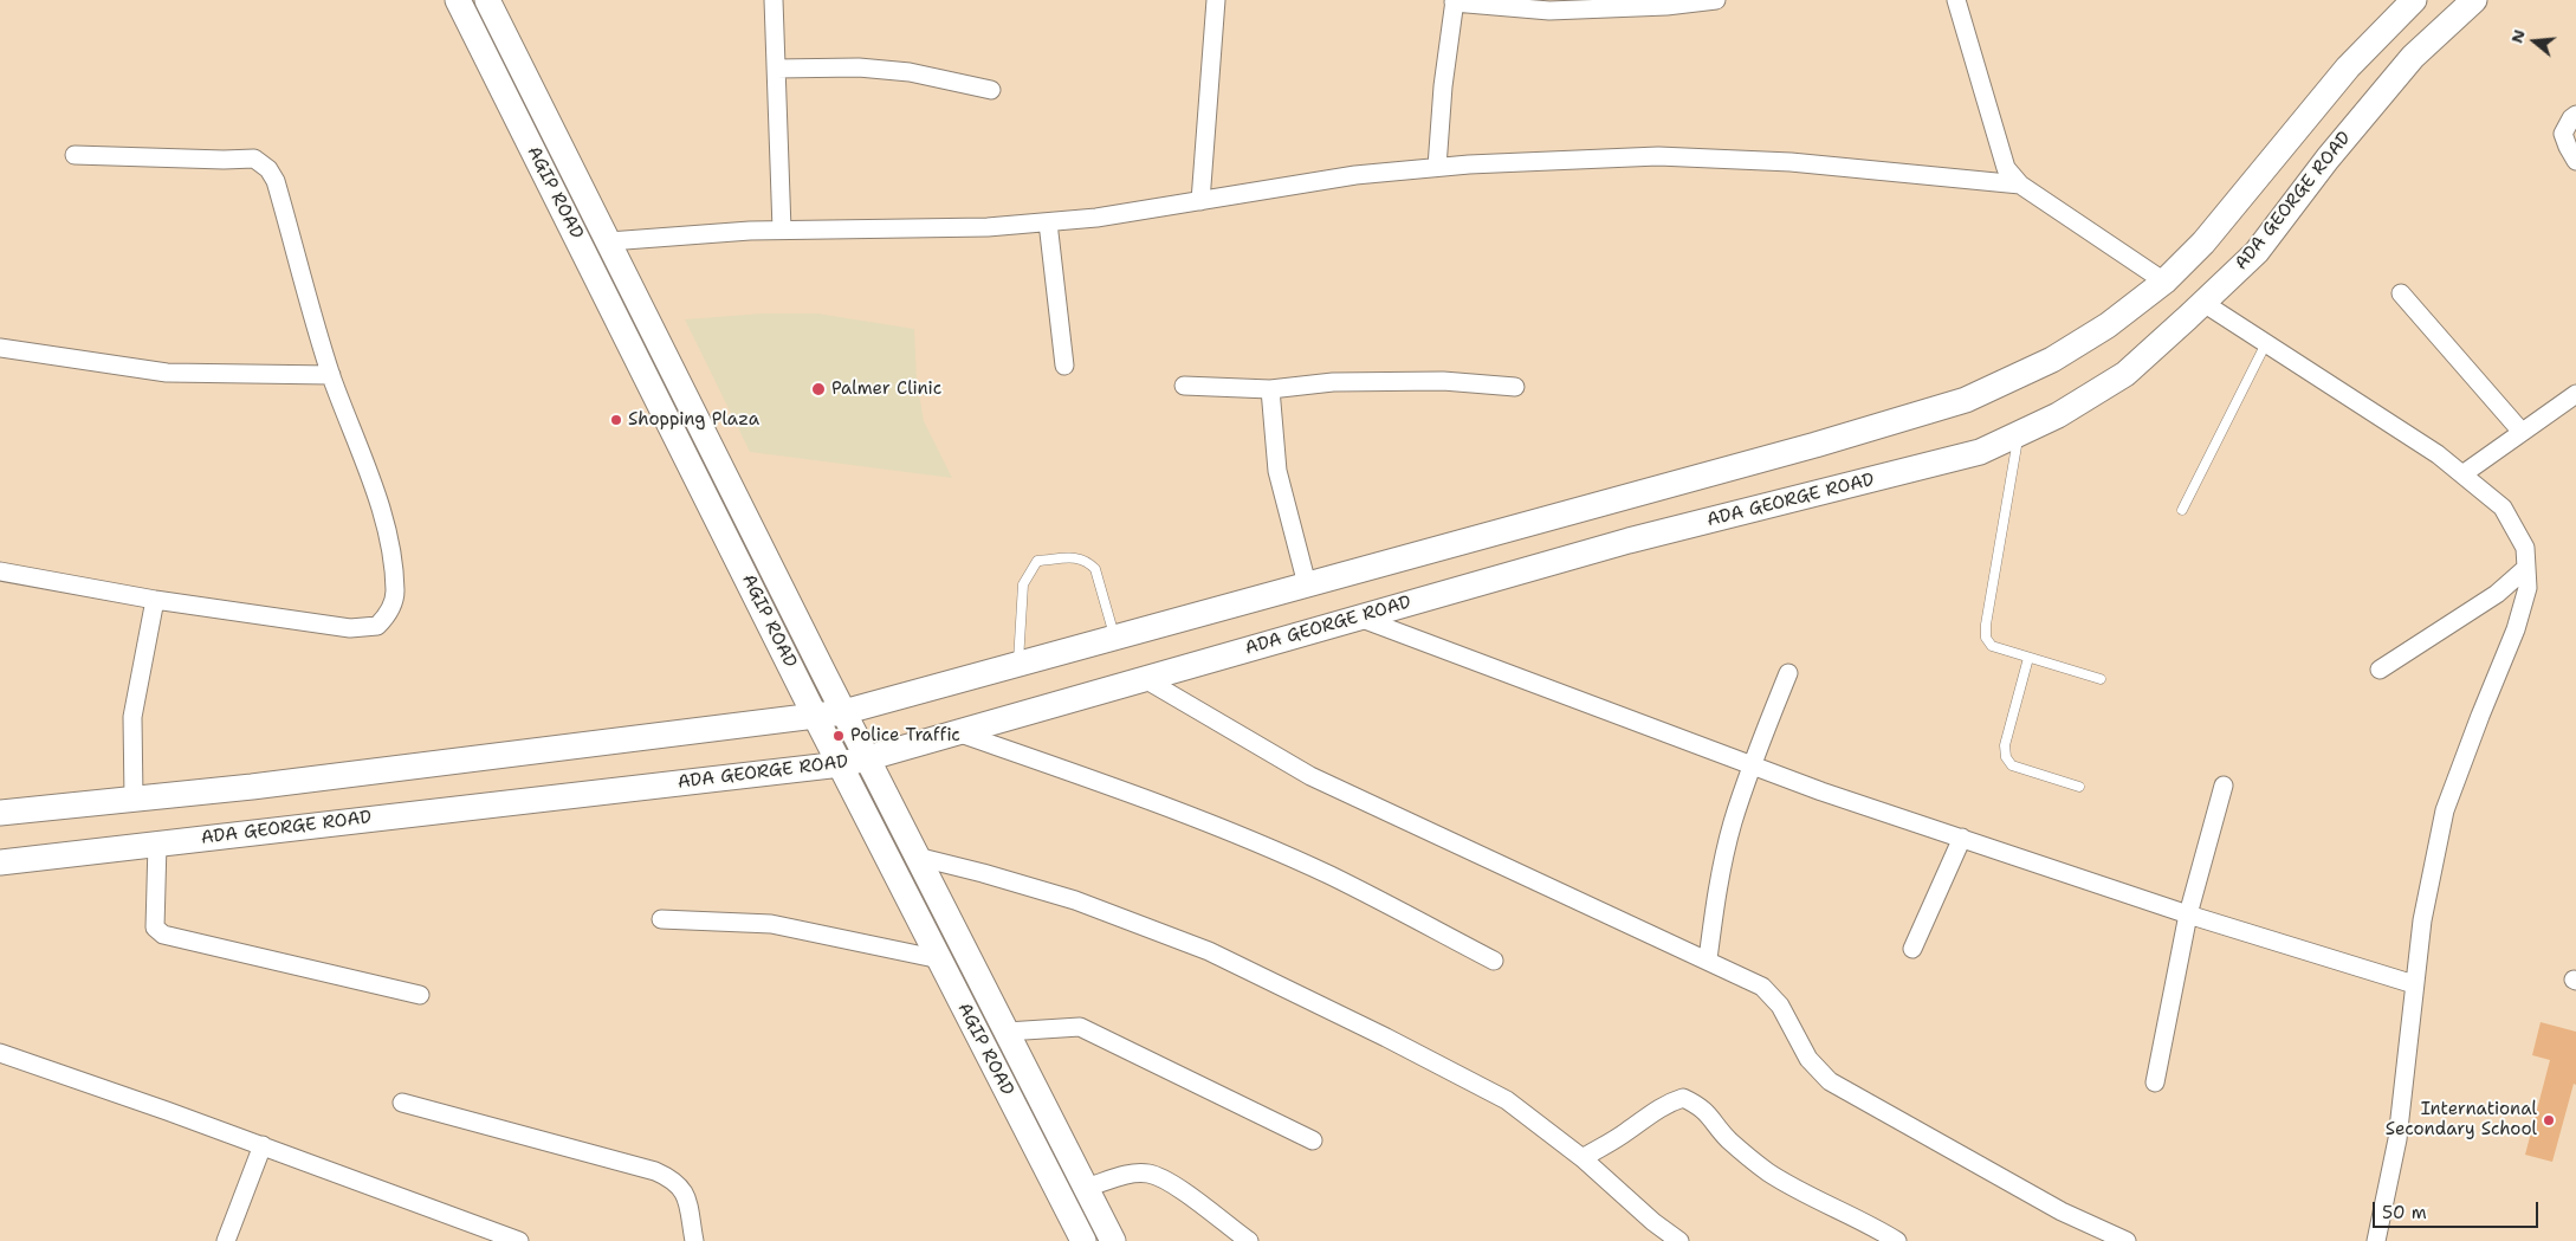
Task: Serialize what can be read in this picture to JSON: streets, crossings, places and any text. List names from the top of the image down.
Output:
{
  "streets": {
    "main road": ["AGIP ROAD", "ADA GEORGE ROAD"]
  },
  "crossings": [
    ["AGIP ROAD", "ADA GEORGE ROAD"]
  ],
  "places": [
    "Palmer Clinic",
    "Shopping Plaza",
    "Police Traffic",
    "International Secondary School"
  ],
  "scale_bar": "50 m",
  "north": "left"
}
